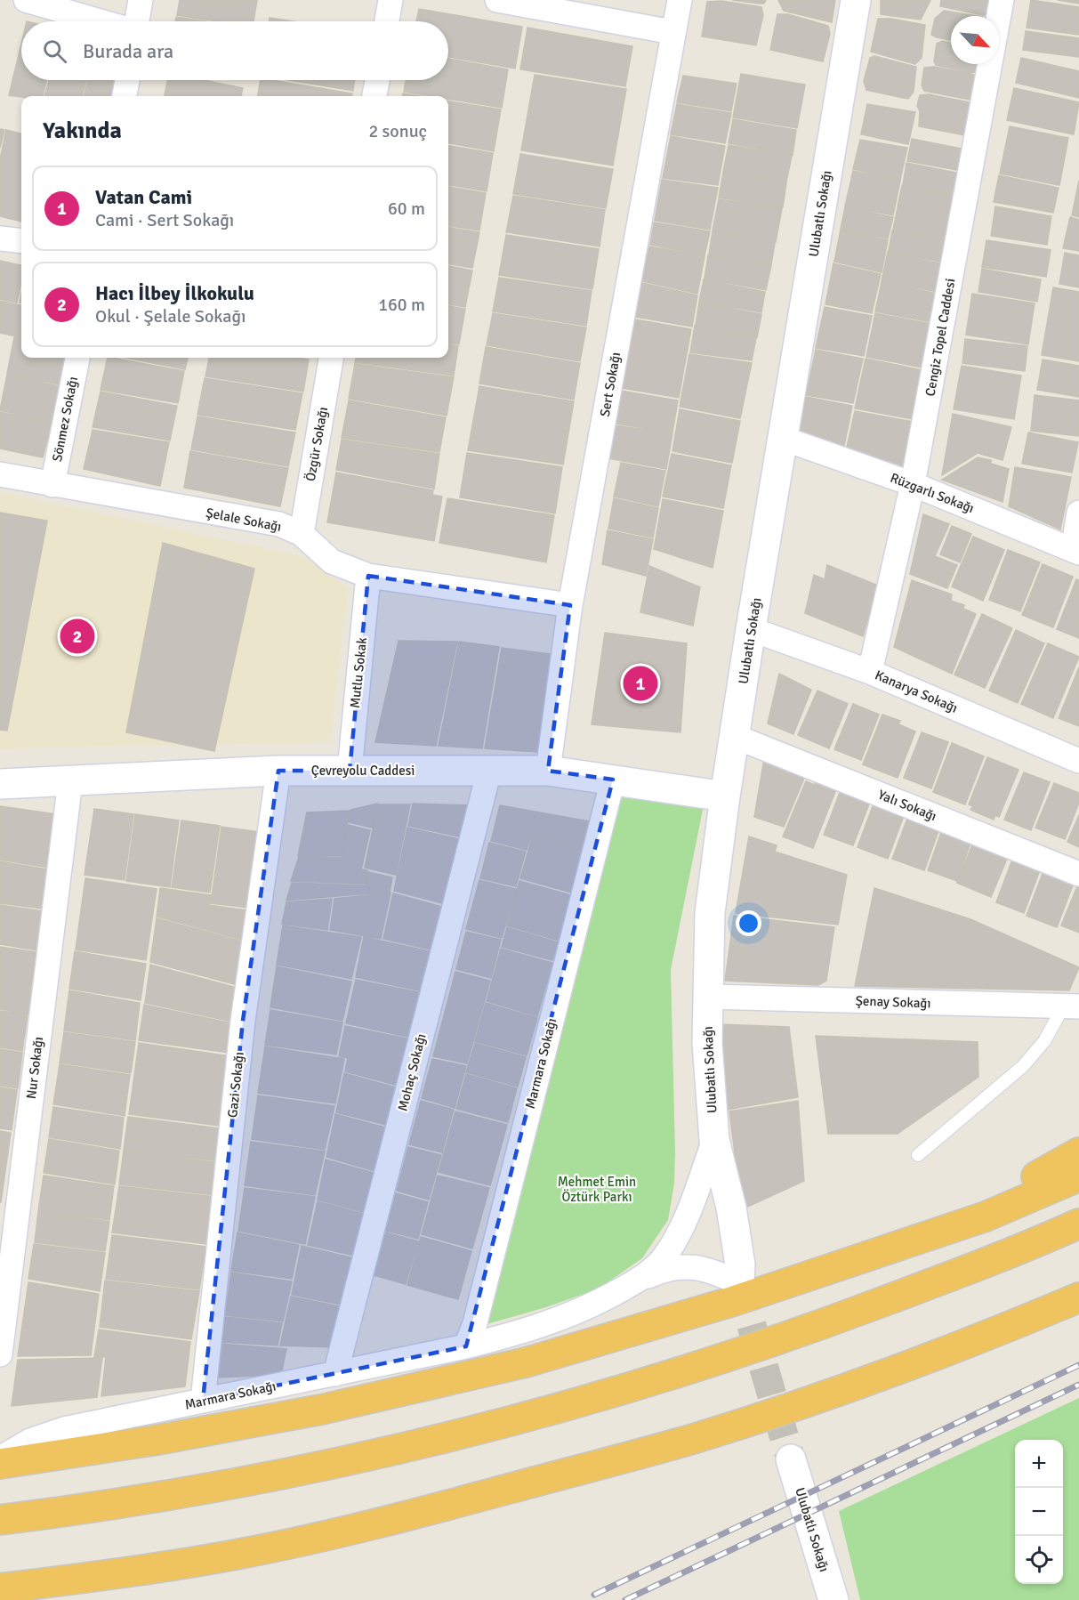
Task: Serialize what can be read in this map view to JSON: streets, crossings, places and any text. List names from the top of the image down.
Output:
{
  "streets": {
    "main road": ["Ulubatlı Sokağı", "Çevreyolu Caddesi"],
    "street": [
      "Cengiz Topel Caddesi",
      "Sert Sokağı",
      "Sönmez Sokağı",
      "Özgür Sokağı",
      "Rüzgarlı Sokağı",
      "Şelale Sokağı",
      "Mutlu Sokak",
      "Kanarya Sokağı",
      "Yalı Sokağı",
      "Şenay Sokağı",
      "Marmara Sokağı",
      "Nur Sokağı",
      "Mohaç Sokağı",
      "Gazi Sokağı"
    ]
  },
  "crossings": [
    ["Ulubatlı Sokağı", "Rüzgarlı Sokağı"],
    ["Ulubatlı Sokağı", "Kanarya Sokağı"],
    ["Ulubatlı Sokağı", "Çevreyolu Caddesi"],
    ["Ulubatlı Sokağı", "Yalı Sokağı"],
    ["Ulubatlı Sokağı", "Şenay Sokağı"],
    ["Ulubatlı Sokağı", "Marmara Sokağı"],
    ["Cengiz Topel Caddesi", "Rüzgarlı Sokağı"],
    ["Cengiz Topel Caddesi", "Kanarya Sokağı"],
    ["Sert Sokağı", "Şelale Sokağı"],
    ["Sert Sokağı", "Çevreyolu Caddesi"],
    ["Sönmez Sokağı", "Şelale Sokağı"],
    ["Özgür Sokağı", "Şelale Sokağı"],
    ["Şelale Sokağı", "Mutlu Sokak"],
    ["Mutlu Sokak", "Çevreyolu Caddesi"],
    ["Çevreyolu Caddesi", "Marmara Sokağı"],
    ["Çevreyolu Caddesi", "Nur Sokağı"],
    ["Çevreyolu Caddesi", "Mohaç Sokağı"],
    ["Çevreyolu Caddesi", "Gazi Sokağı"],
    ["Marmara Sokağı", "Mohaç Sokağı"],
    ["Marmara Sokağı", "Gazi Sokağı"]
  ],
  "parks": ["Mehmet Emin Öztürk Parkı"],
  "north": "bottom right",
  "page": {
    "search": "Burada ara",
    "heading": ["Yakında", "2 sonuç"],
    "list": [
      {
        "mark": "1",
        "name": "Vatan Cami",
        "note": "Cami · Sert Sokağı",
        "value": "60 m"
      },
      {
        "mark": "2",
        "name": "Hacı İlbey İlkokulu",
        "note": "Okul · Şelale Sokağı",
        "value": "160 m"
      }
    ],
    "pins": ["2", "1"],
    "map_buttons": ["+", "−"]
  }
}
